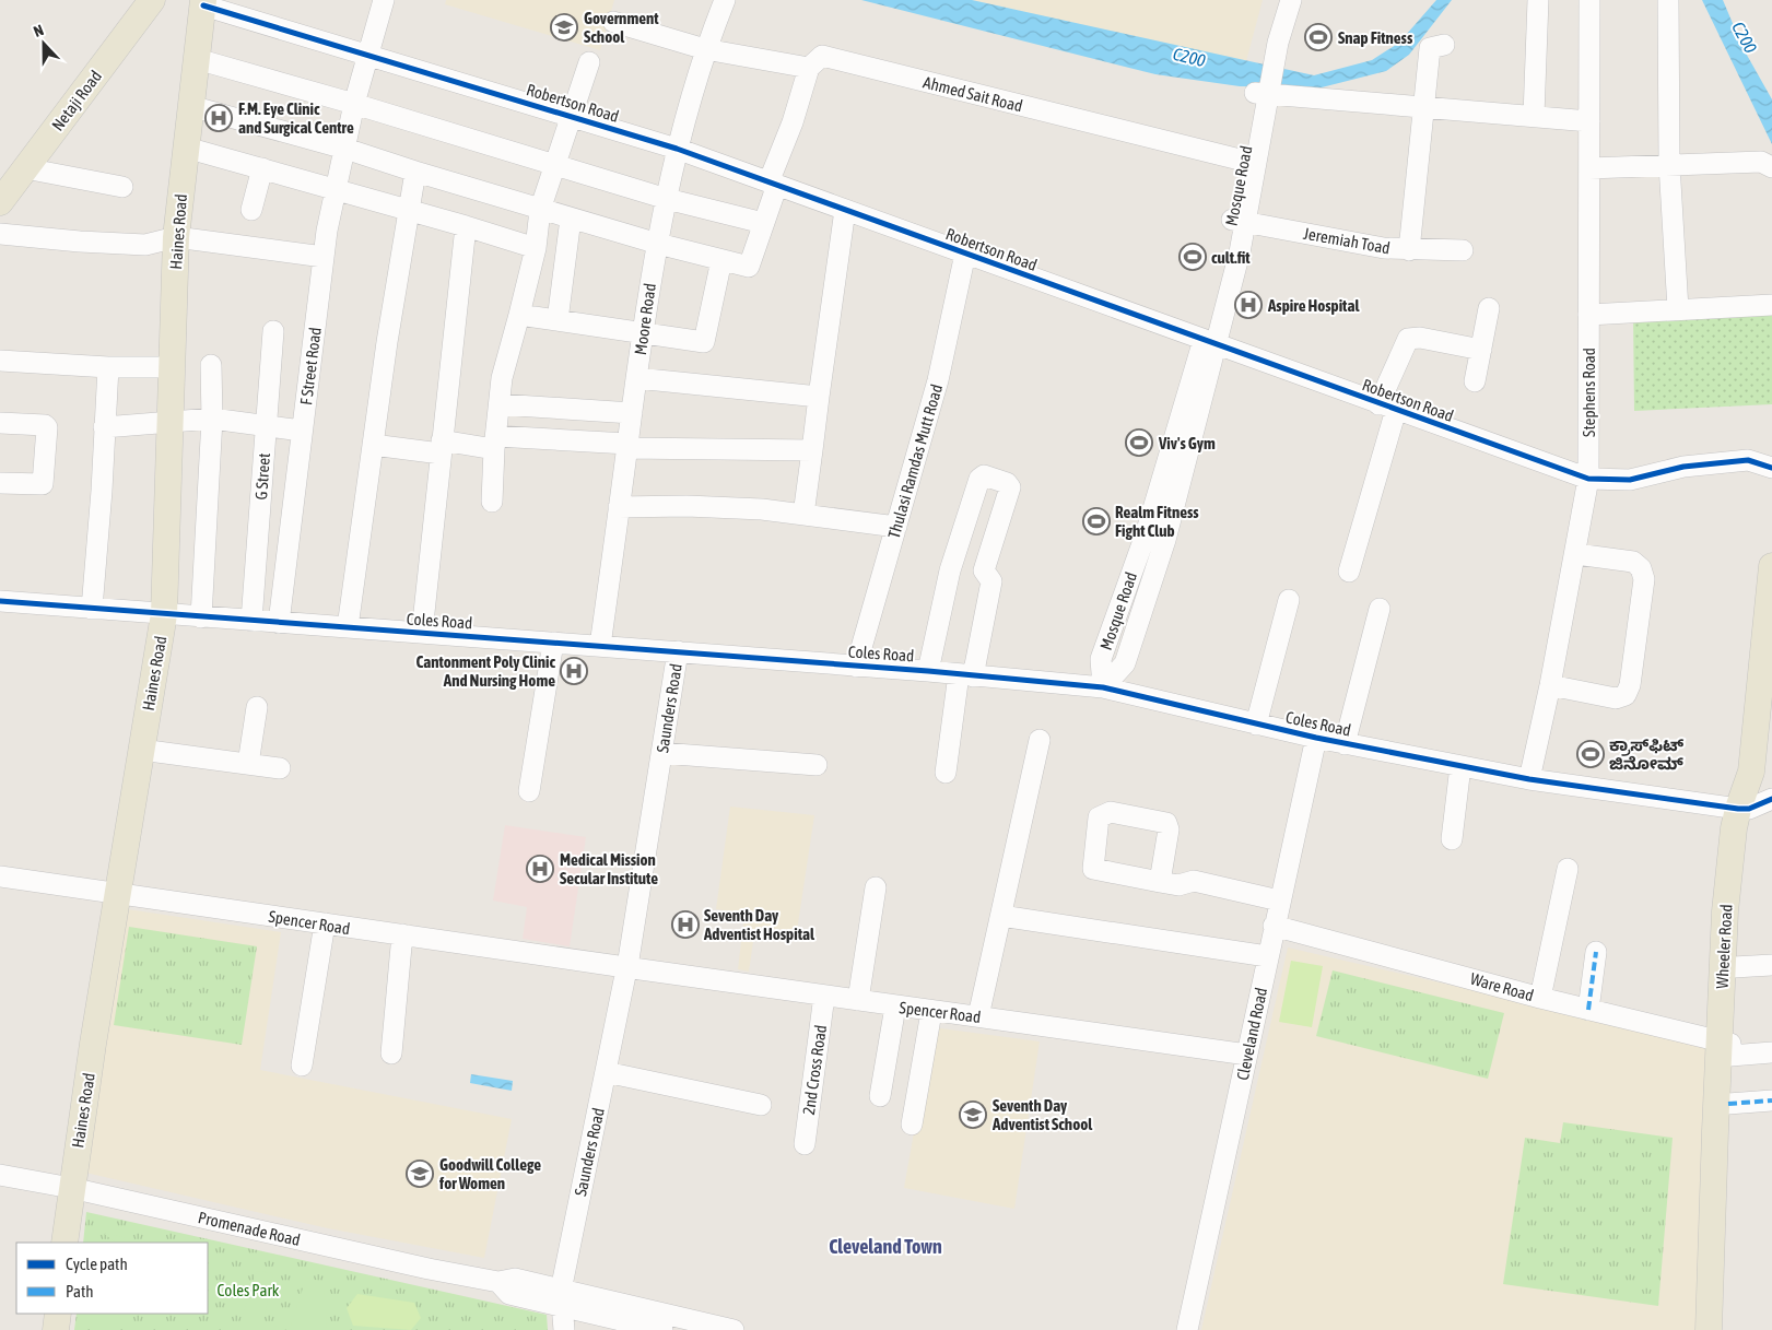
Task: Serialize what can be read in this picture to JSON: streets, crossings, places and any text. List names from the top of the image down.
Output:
{
  "streets": {
    "main road": ["Netaji Road", "Haines Road", "Wheeler Road"],
    "street": [
      "Ahmed Sait Road",
      "Robertson Road",
      "Mosque Road",
      "Jeremiah Toad",
      "Moore Road",
      "F Street Road",
      "Stephens Road",
      "Thulasi Ramdas Mutt Road",
      "G Street",
      "Coles Road",
      "Saunders Road",
      "Spencer Road",
      "Ware Road",
      "Cleveland Road",
      "2nd Cross Road",
      "Promenade Road"
    ]
  },
  "crossings": [
    ["Ahmed Sait Road", "Mosque Road"],
    ["Robertson Road", "Mosque Road"],
    ["Robertson Road", "Haines Road"],
    ["Robertson Road", "Moore Road"],
    ["Robertson Road", "F Street Road"],
    ["Robertson Road", "Stephens Road"],
    ["Robertson Road", "Thulasi Ramdas Mutt Road"],
    ["Mosque Road", "Jeremiah Toad"],
    ["Mosque Road", "Coles Road"],
    ["Haines Road", "Coles Road"],
    ["Haines Road", "Spencer Road"],
    ["Haines Road", "Promenade Road"],
    ["Moore Road", "Coles Road"],
    ["F Street Road", "Coles Road"],
    ["Stephens Road", "Coles Road"],
    ["Thulasi Ramdas Mutt Road", "Coles Road"],
    ["G Street", "Coles Road"],
    ["Coles Road", "Saunders Road"],
    ["Coles Road", "Wheeler Road"],
    ["Coles Road", "Cleveland Road"],
    ["Saunders Road", "Spencer Road"],
    ["Saunders Road", "Promenade Road"],
    ["Spencer Road", "Cleveland Road"],
    ["Spencer Road", "2nd Cross Road"],
    ["Wheeler Road", "Ware Road"],
    ["Ware Road", "Cleveland Road"]
  ],
  "districts": ["Cleveland Town"],
  "water": ["C200"],
  "parks": ["Coles Park"],
  "places": {
    "school or university": ["Government School", "Seventh Day Adventist School", "Goodwill College for Women"],
    "sports": [
      "Snap Fitness",
      "cult.fit",
      "Viv's Gym",
      "Realm Fitness Fight Club",
      "ಕ್ರಾಸ್‌ಫಿಟ್ ಜಿನೋಮ್"
    ],
    "hospital": [
      "F.M. Eye Clinic and Surgical Centre",
      "Aspire Hospital",
      "Cantonment Poly Clinic And Nursing Home",
      "Medical Mission Secular Institute",
      "Seventh Day Adventist Hospital"
    ]
  },
  "legend": ["Cycle path", "Path"],
  "north": "top"
}
